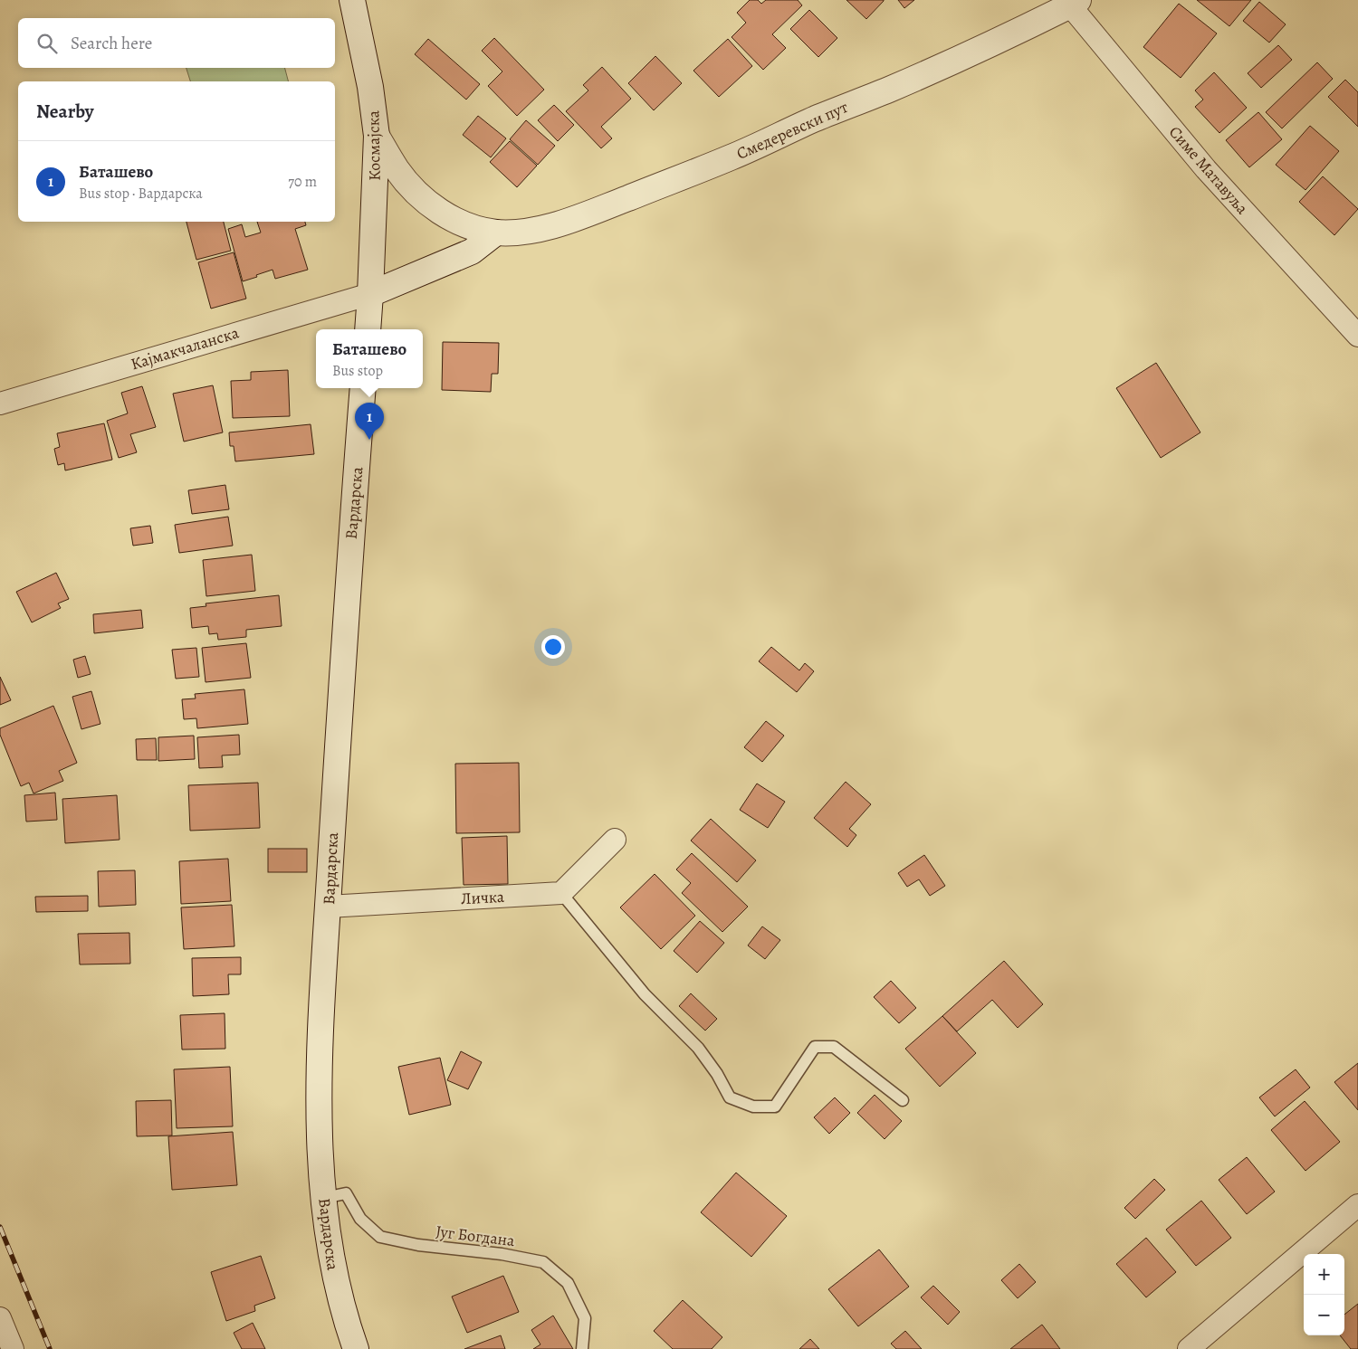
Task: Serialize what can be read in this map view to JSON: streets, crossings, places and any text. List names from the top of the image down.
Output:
{
  "streets": {
    "main road": ["Смедеревски пут", "Космајска", "Вардарска"],
    "street": ["Симе Матавуља", "Кајмакчаланска", "Личка"],
    "lane": ["Југ Богдана"]
  },
  "crossings": [
    ["Смедеревски пут", "Космајска"],
    ["Смедеревски пут", "Симе Матавуља"],
    ["Космајска", "Кајмакчаланска"],
    ["Вардарска", "Личка"],
    ["Вардарска", "Југ Богдана"]
  ],
  "page": {
    "search": "Search here",
    "heading": "Nearby",
    "list": [
      {
        "mark": "1",
        "name": "Баташево",
        "note": "Bus stop · Вардарска",
        "value": "70 m"
      }
    ],
    "popup": ["Баташево", "Bus stop"],
    "pins": "1",
    "map_buttons": ["+", "−"]
  }
}
